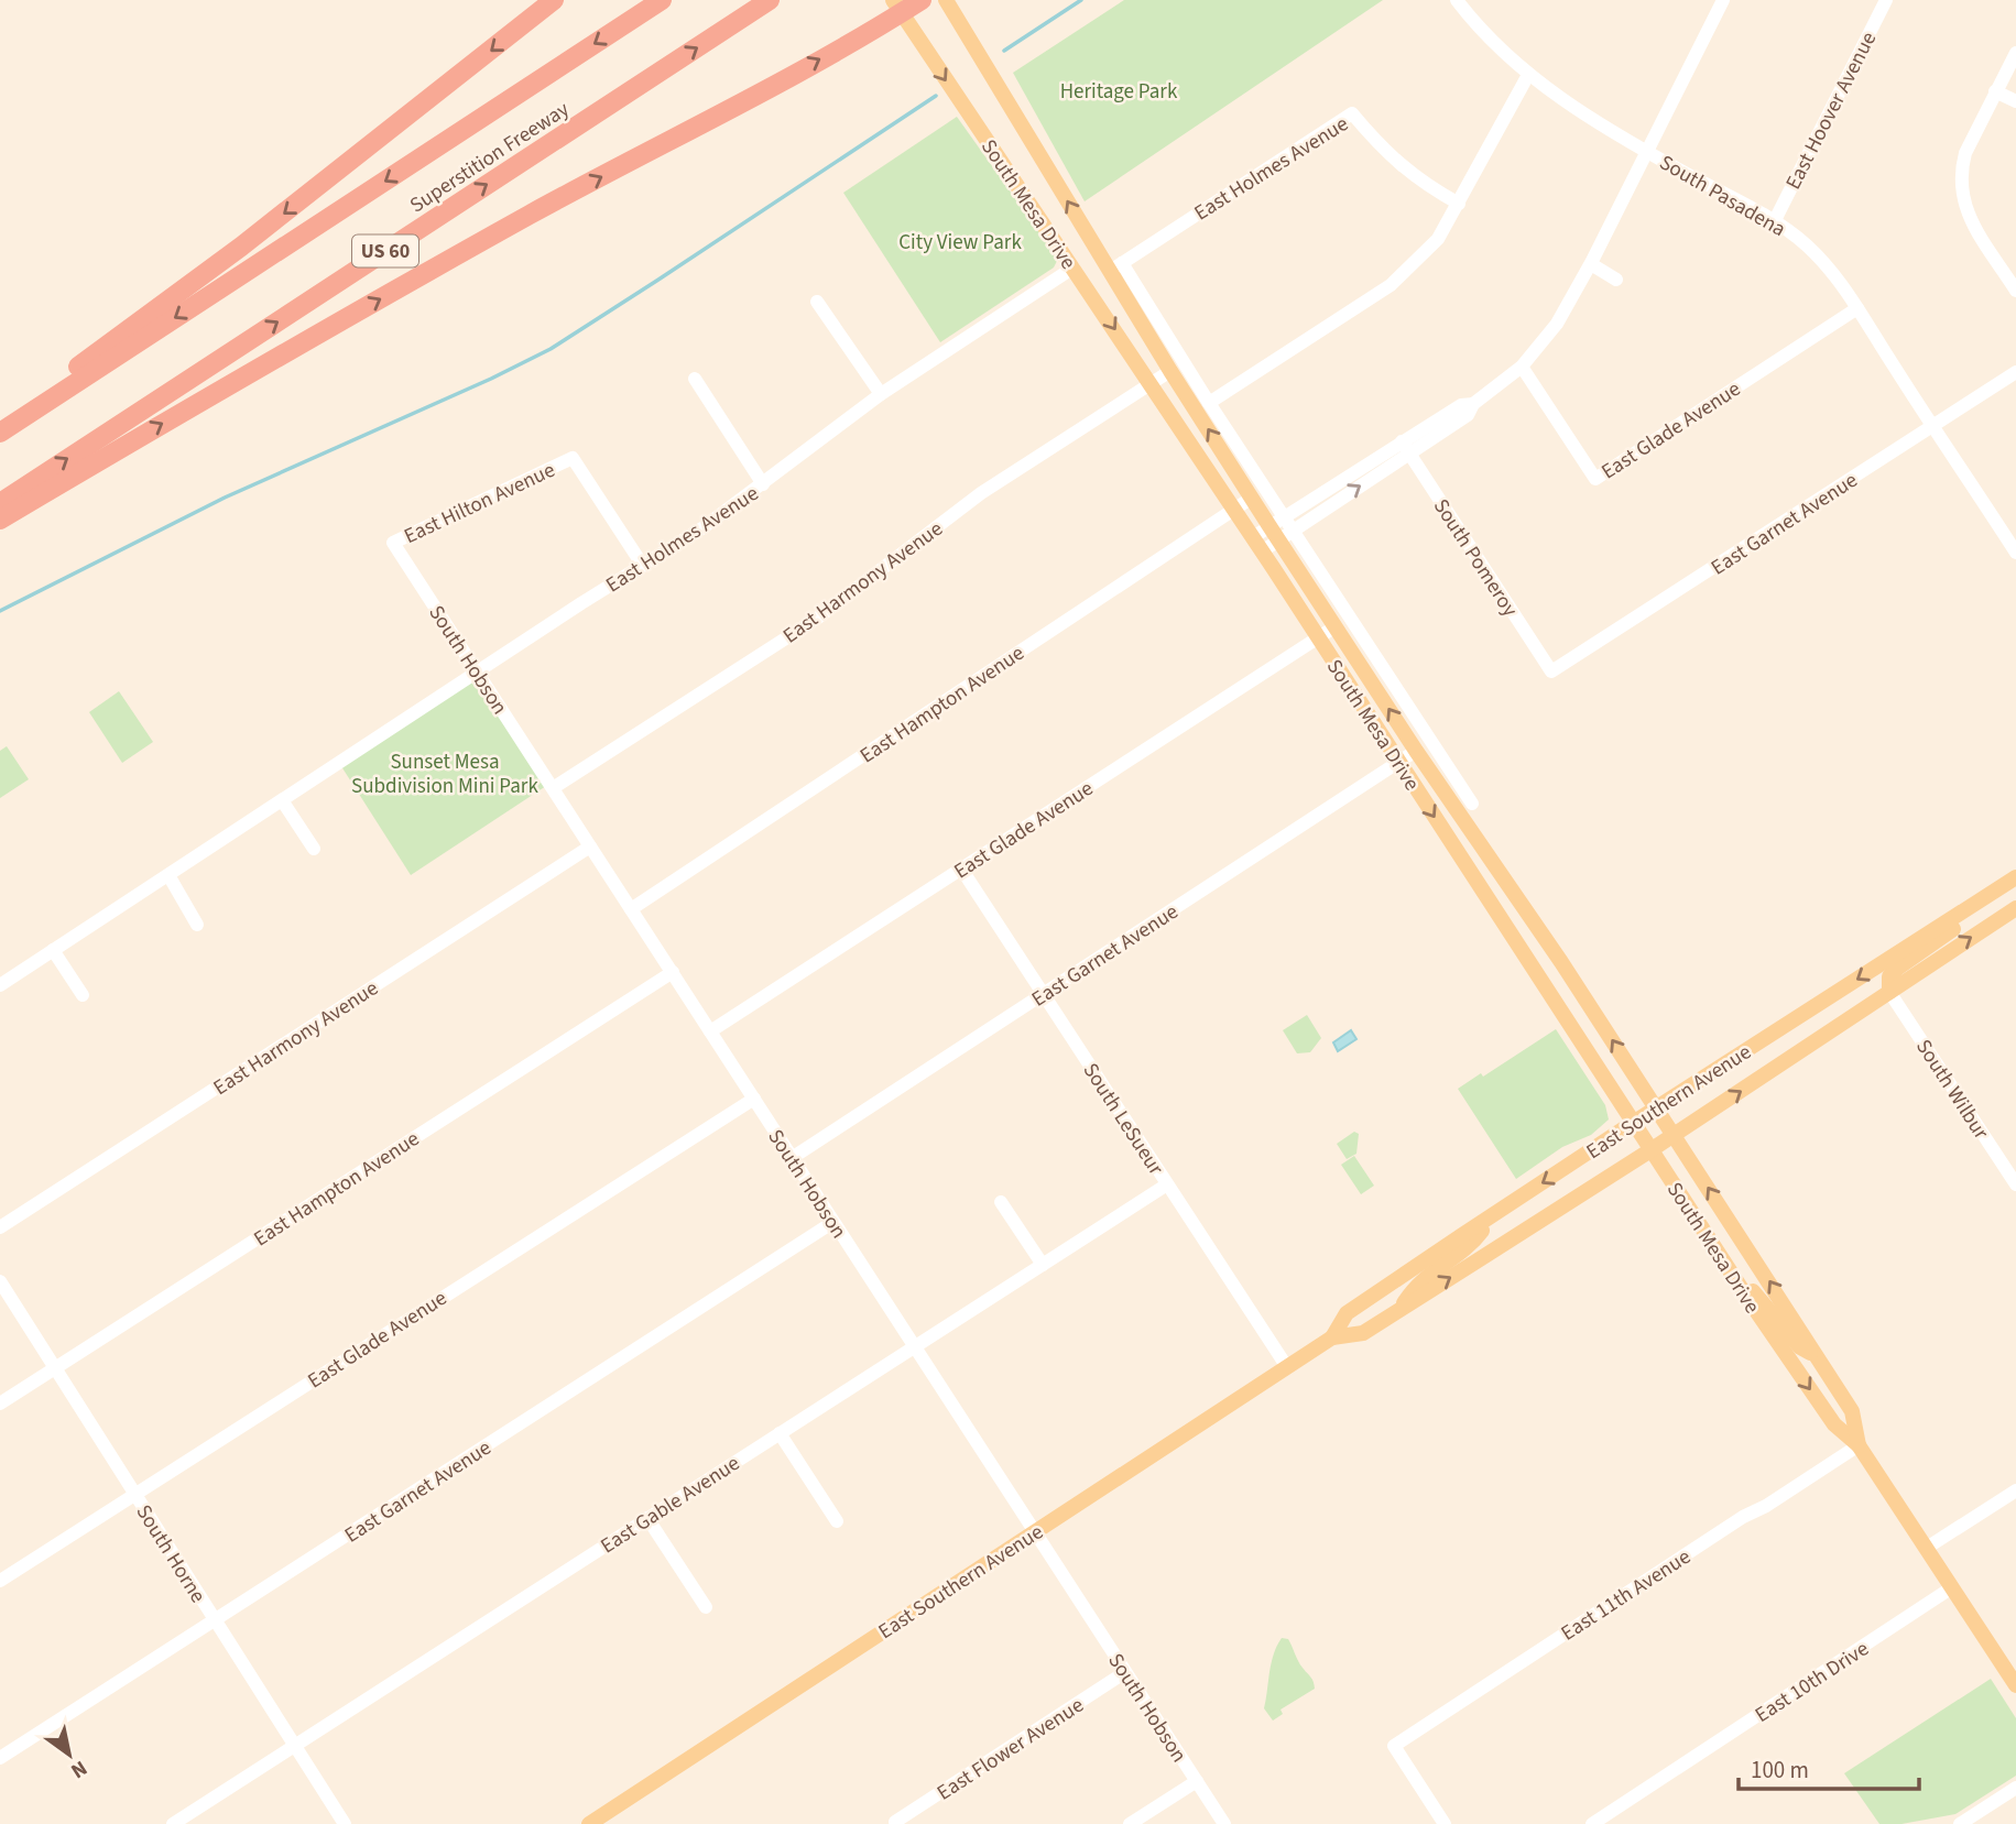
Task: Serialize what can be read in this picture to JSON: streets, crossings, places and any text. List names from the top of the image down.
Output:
{
  "streets": {
    "highway": ["Superstition Freeway", "US 60"],
    "main road": ["South Mesa Drive", "East Southern Avenue"],
    "street": [
      "East Hoover Avenue",
      "East Holmes Avenue",
      "South Pasadena",
      "East Glade Avenue",
      "East Hilton Avenue",
      "East Garnet Avenue",
      "South Pomeroy",
      "East Harmony Avenue",
      "South Hobson",
      "East Hampton Avenue",
      "South Wilbur",
      "South LeSueur",
      "East Gable Avenue",
      "South Horne",
      "East 11th Avenue",
      "East 10th Drive",
      "East Flower Avenue"
    ]
  },
  "crossings": [
    ["East Hoover Avenue", "South Pasadena"],
    ["East Holmes Avenue", "South Mesa Drive"],
    ["East Holmes Avenue", "East Hilton Avenue"],
    ["East Holmes Avenue", "South Hobson"],
    ["South Pasadena", "East Glade Avenue"],
    ["South Pasadena", "East Garnet Avenue"],
    ["South Mesa Drive", "East Glade Avenue"],
    ["South Mesa Drive", "East Garnet Avenue"],
    ["South Mesa Drive", "East Harmony Avenue"],
    ["South Mesa Drive", "East Hampton Avenue"],
    ["South Mesa Drive", "East Southern Avenue"],
    ["South Mesa Drive", "East 11th Avenue"],
    ["South Mesa Drive", "East 10th Drive"],
    ["East Glade Avenue", "South Hobson"],
    ["East Glade Avenue", "South LeSueur"],
    ["East Glade Avenue", "South Horne"],
    ["East Hilton Avenue", "South Hobson"],
    ["East Garnet Avenue", "South Pomeroy"],
    ["East Garnet Avenue", "South Hobson"],
    ["East Garnet Avenue", "South LeSueur"],
    ["East Garnet Avenue", "South Horne"],
    ["East Harmony Avenue", "South Hobson"],
    ["South Hobson", "East Hampton Avenue"],
    ["South Hobson", "East Southern Avenue"],
    ["South Hobson", "East Gable Avenue"],
    ["South Hobson", "East Flower Avenue"],
    ["East Hampton Avenue", "South Horne"],
    ["South Wilbur", "East Southern Avenue"],
    ["East Southern Avenue", "South LeSueur"],
    ["South LeSueur", "East Gable Avenue"],
    ["East Gable Avenue", "South Horne"]
  ],
  "parks": ["Heritage Park", "City View Park", "Sunset Mesa Subdivision Mini Park"],
  "scale_bar": "100 m",
  "north": "bottom right"
}
